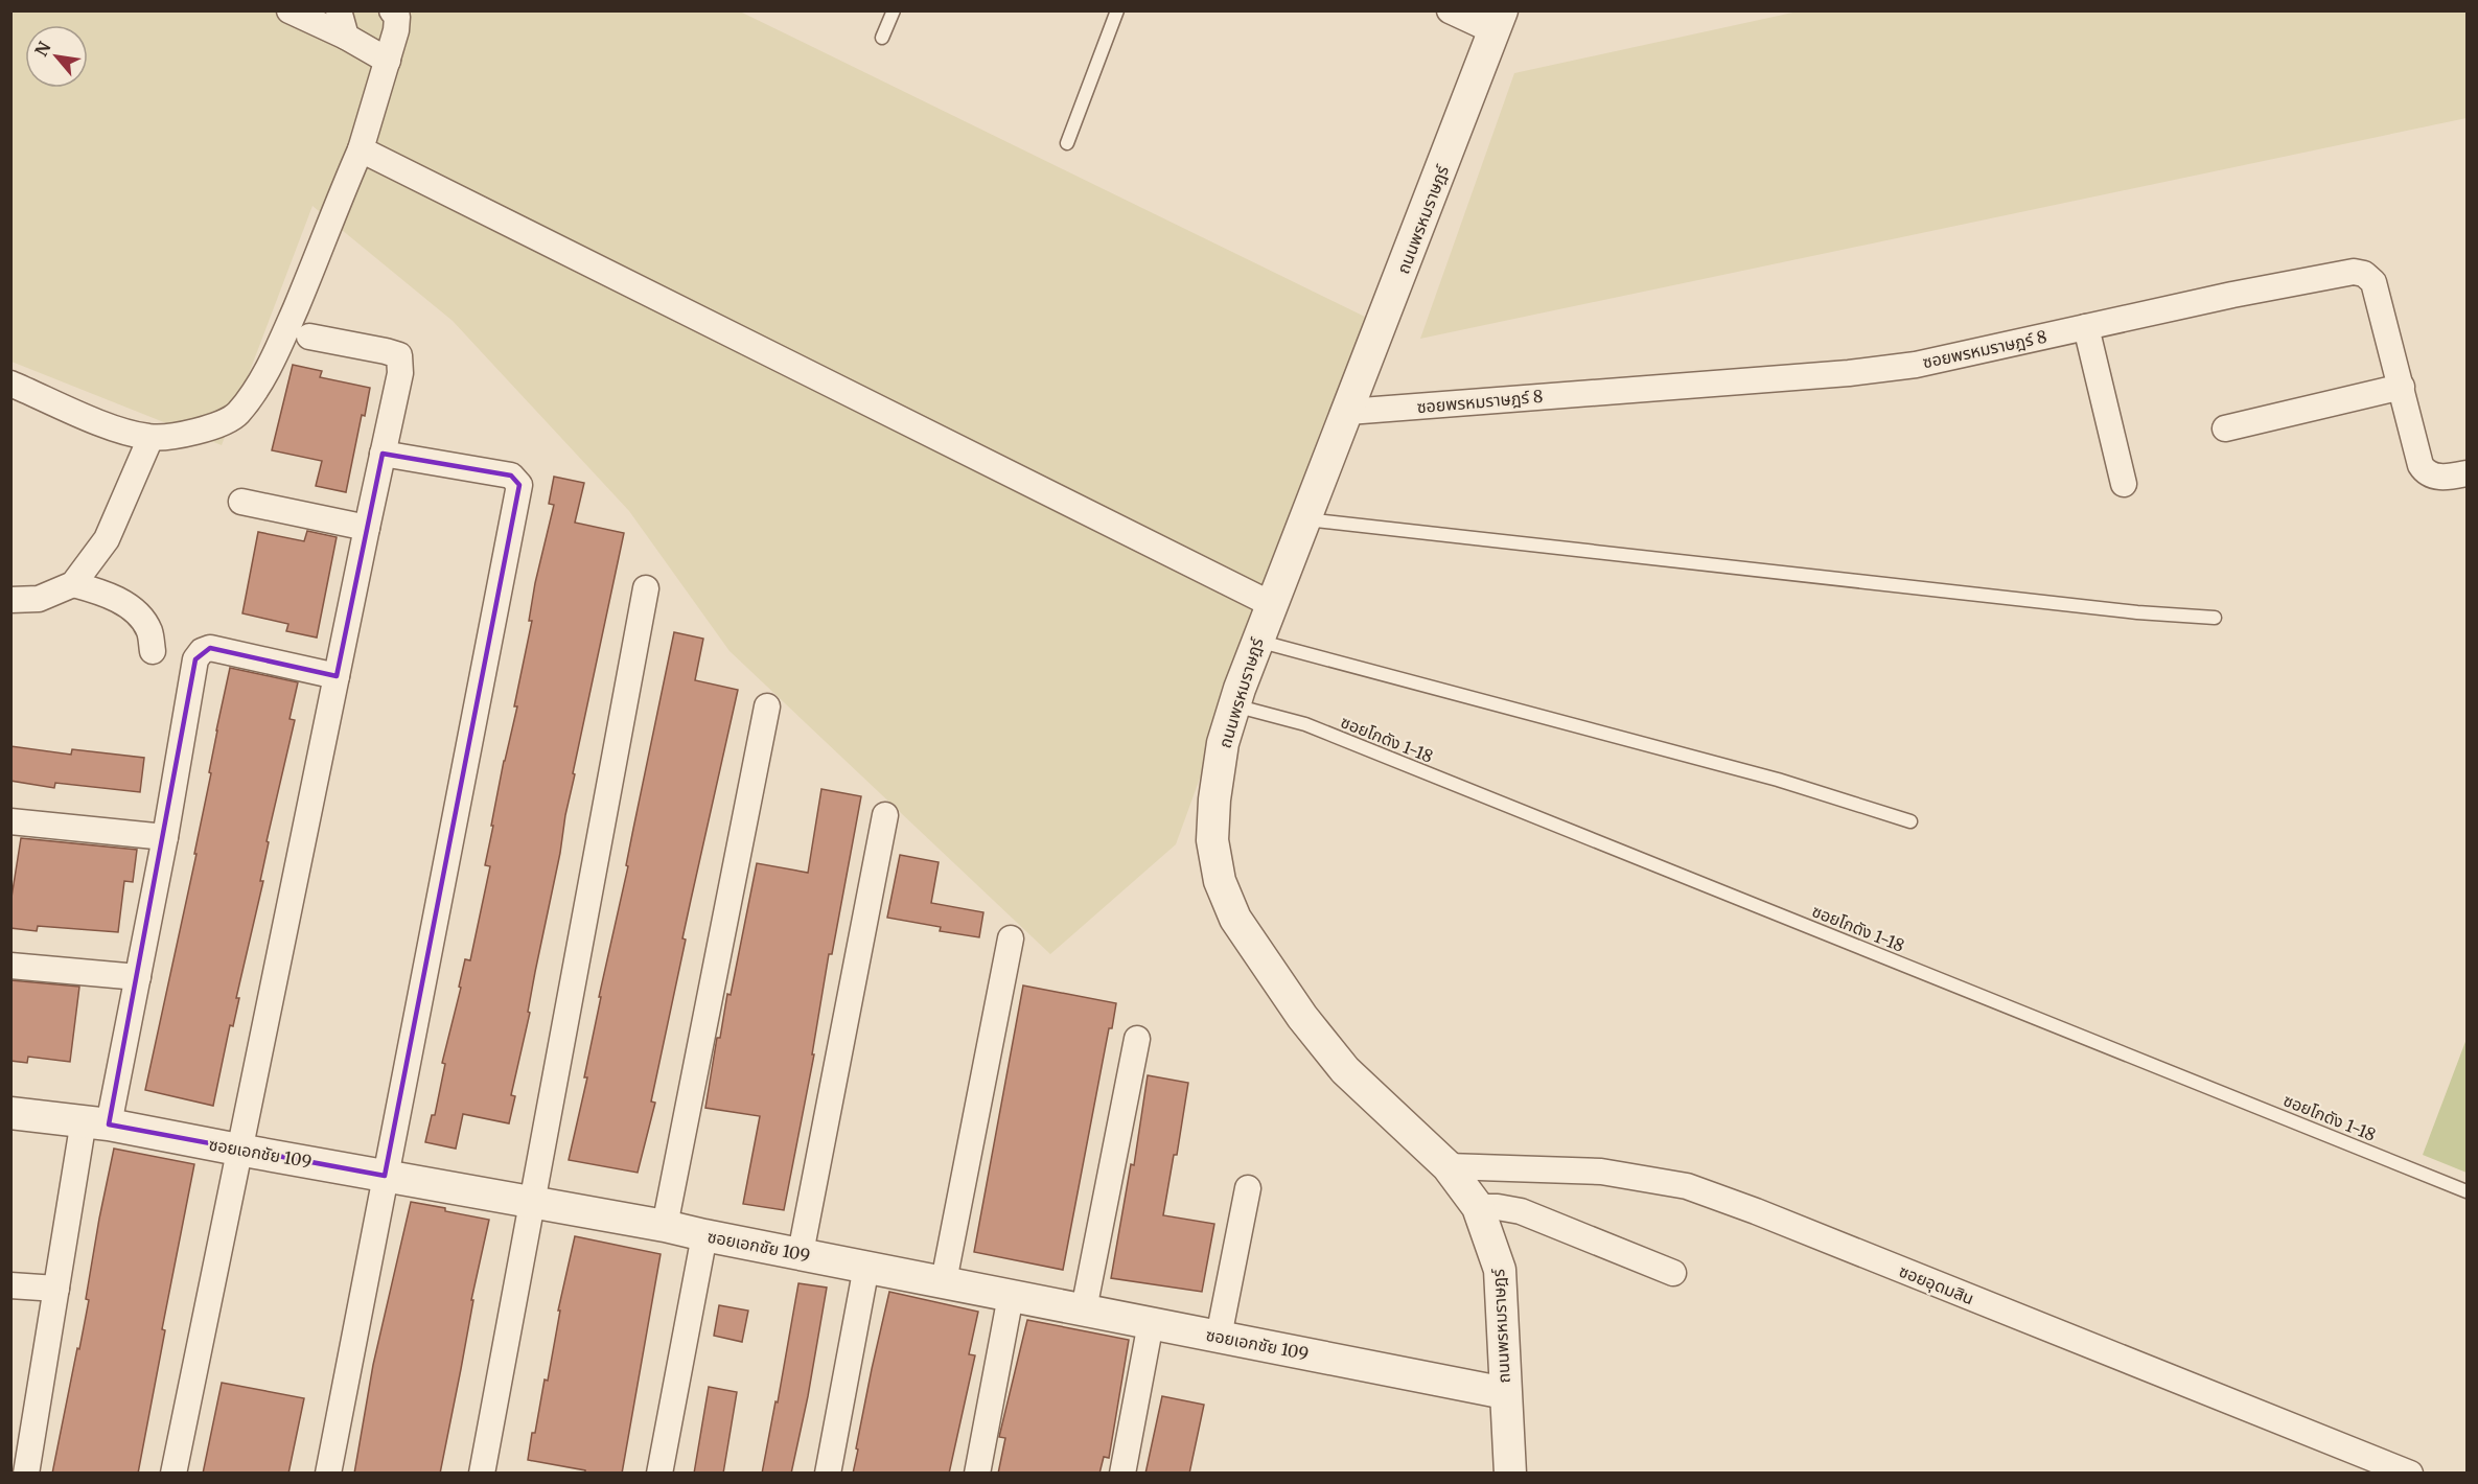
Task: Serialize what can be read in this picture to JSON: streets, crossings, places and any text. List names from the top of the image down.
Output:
{
  "streets": {
    "street": [
      "ถนนพรหมราษฎร์",
      "ซอยพรหมราษฎร์ 8",
      "ซอยเอกชัย 109",
      "ซอยอุดมสิน"
    ],
    "lane": ["ซอยโกดัง 1-18"]
  },
  "crossings": [
    ["ถนนพรหมราษฎร์", "ซอยพรหมราษฎร์ 8"],
    ["ถนนพรหมราษฎร์", "ซอยโกดัง 1-18"],
    ["ถนนพรหมราษฎร์", "ซอยเอกชัย 109"],
    ["ถนนพรหมราษฎร์", "ซอยอุดมสิน"]
  ],
  "north": "top left"
}
